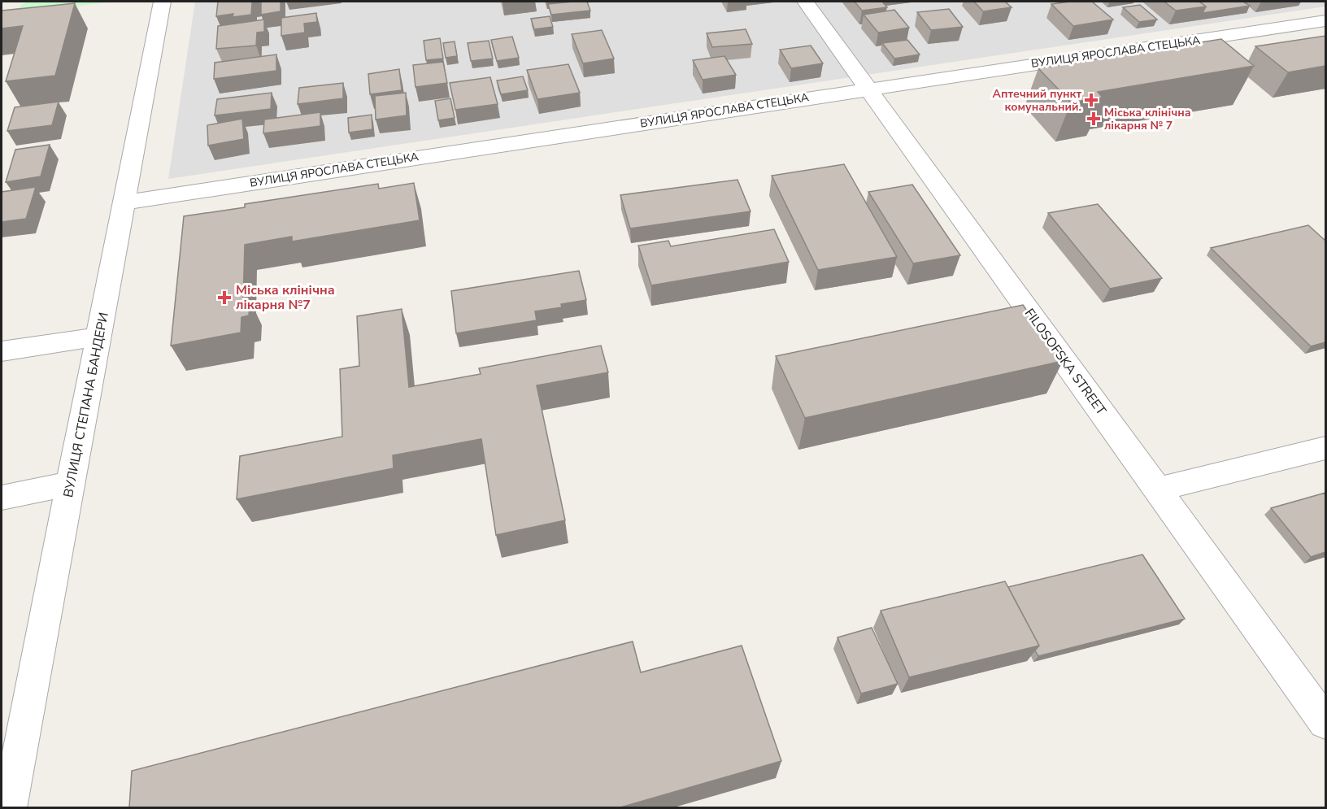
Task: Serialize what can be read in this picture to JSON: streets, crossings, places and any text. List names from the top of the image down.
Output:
{
  "streets": {
    "street": ["ВУЛИЦЯ ЯРОСЛАВА СТЕЦЬКА", "FILOSOFSKA STREET", "ВУЛИЦЯ СТЕПАНА БАНДЕРИ"]
  },
  "crossings": [
    ["ВУЛИЦЯ ЯРОСЛАВА СТЕЦЬКА", "FILOSOFSKA STREET"],
    ["ВУЛИЦЯ ЯРОСЛАВА СТЕЦЬКА", "ВУЛИЦЯ СТЕПАНА БАНДЕРИ"]
  ],
  "places": {
    "health": ["Аптечний пункт комунальний.", "Міська клінічна лікарня № 7", "Міська клінічна лікарня №7"]
  }
}
